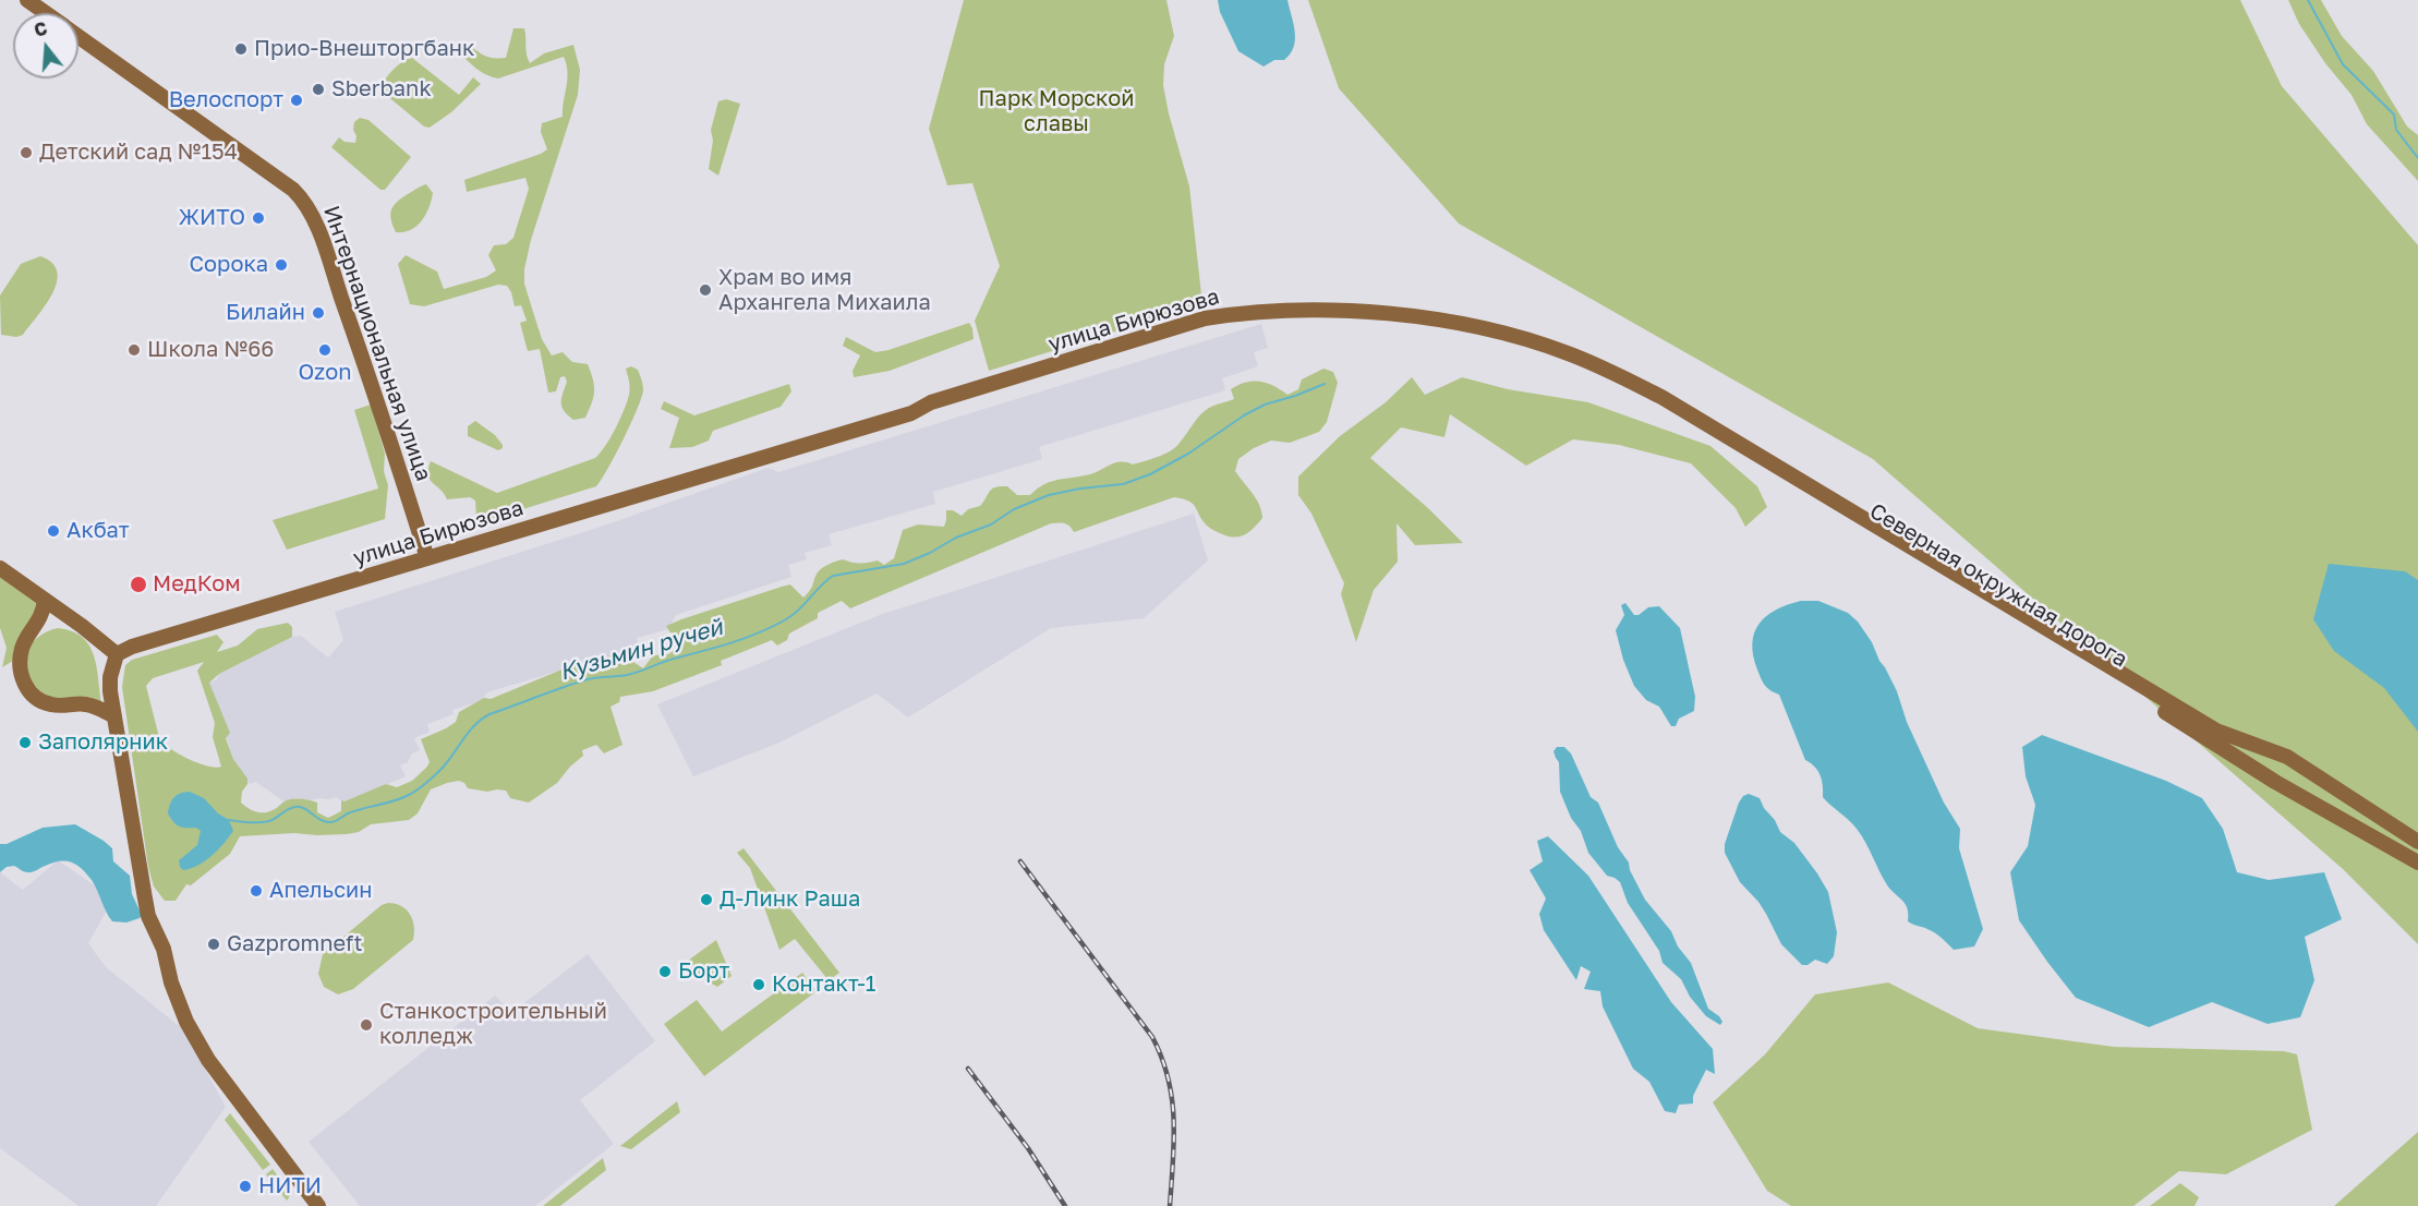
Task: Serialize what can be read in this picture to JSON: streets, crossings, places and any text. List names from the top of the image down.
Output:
{
  "streets": {
    "main road": ["улица Бирюзова", "Интернациональная улица", "Северная окружная дорога"]
  },
  "crossings": [
    ["улица Бирюзова", "Интернациональная улица"],
    ["улица Бирюзова", "Северная окружная дорога"]
  ],
  "water": ["Кузьмин ручей"],
  "parks": ["Парк Морской славы"],
  "places": [
    "Прио-Внешторгбанк",
    "Sberbank",
    "Велоспорт",
    "Детский сад №154",
    "ЖИТО",
    "Сорока",
    "Храм во имя Архангела Михаила",
    "Билайн",
    "Школа №66",
    "Ozon",
    "Акбат",
    "МедКом",
    "Заполярник",
    "Апельсин",
    "Д-Линк Раша",
    "Gazpromneft",
    "Борт",
    "Контакт-1",
    "Станкостроительный колледж",
    "НИТИ"
  ],
  "north": "top"
}
